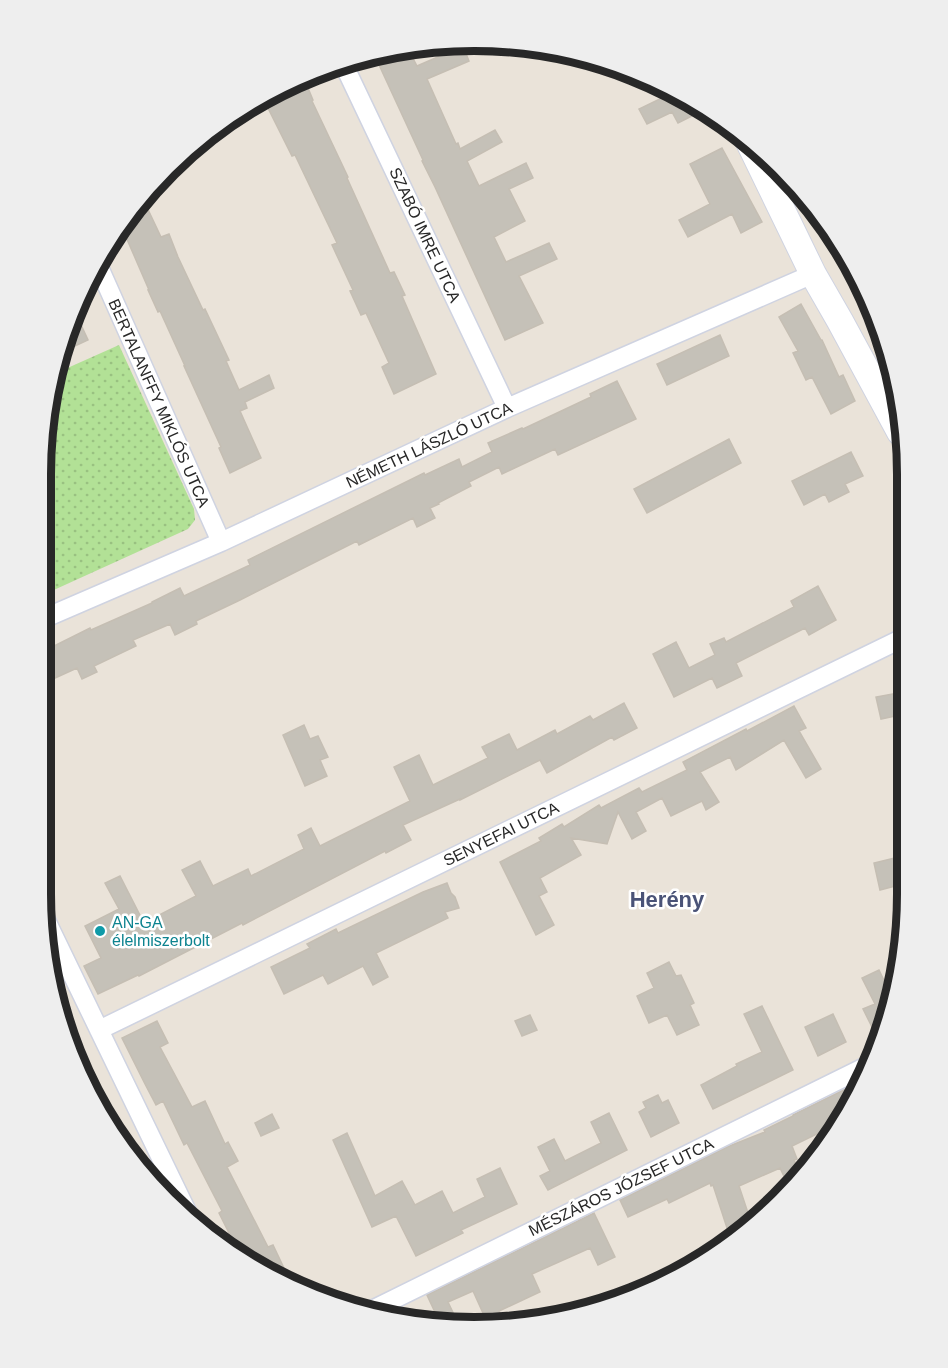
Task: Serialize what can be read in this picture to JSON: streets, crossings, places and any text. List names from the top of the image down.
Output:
{
  "streets": {
    "street": [
      "SZABÓ IMRE UTCA",
      "BERTALANFFY MIKLÓS UTCA",
      "NÉMETH LÁSZLÓ UTCA",
      "SENYEFAI UTCA",
      "MÉSZÁROS JÓZSEF UTCA"
    ]
  },
  "crossings": [
    ["SZABÓ IMRE UTCA", "NÉMETH LÁSZLÓ UTCA"],
    ["BERTALANFFY MIKLÓS UTCA", "NÉMETH LÁSZLÓ UTCA"]
  ],
  "districts": ["Herény"],
  "places": ["AN-GA élelmiszerbolt"]
}
